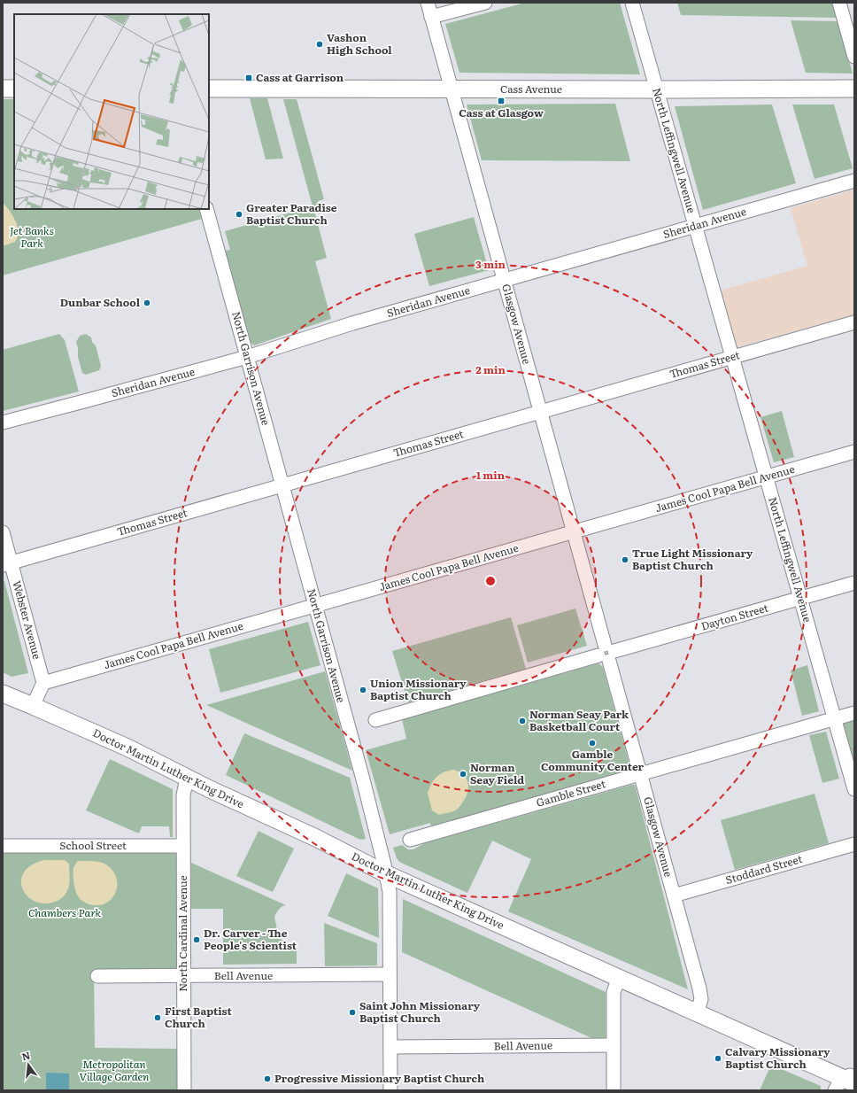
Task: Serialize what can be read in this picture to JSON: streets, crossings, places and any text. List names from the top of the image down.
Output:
{
  "streets": {
    "main road": ["Cass Avenue", "Doctor Martin Luther King Drive"],
    "street": [
      "North Leffingwell Avenue",
      "Sheridan Avenue",
      "Glasgow Avenue",
      "Thomas Street",
      "North Garrison Avenue",
      "James Cool Papa Bell Avenue",
      "Dayton Street",
      "Webster Avenue",
      "Gamble Street",
      "School Street",
      "Stoddard Street",
      "North Cardinal Avenue",
      "Bell Avenue"
    ]
  },
  "crossings": [
    ["Cass Avenue", "North Leffingwell Avenue"],
    ["Cass Avenue", "Glasgow Avenue"],
    ["North Leffingwell Avenue", "Sheridan Avenue"],
    ["North Leffingwell Avenue", "Thomas Street"],
    ["North Leffingwell Avenue", "James Cool Papa Bell Avenue"],
    ["North Leffingwell Avenue", "Dayton Street"],
    ["North Leffingwell Avenue", "Gamble Street"],
    ["Sheridan Avenue", "Glasgow Avenue"],
    ["Sheridan Avenue", "North Garrison Avenue"],
    ["Glasgow Avenue", "Thomas Street"],
    ["Glasgow Avenue", "James Cool Papa Bell Avenue"],
    ["Glasgow Avenue", "Dayton Street"],
    ["Glasgow Avenue", "Doctor Martin Luther King Drive"],
    ["Glasgow Avenue", "Gamble Street"],
    ["Glasgow Avenue", "Stoddard Street"],
    ["Thomas Street", "North Garrison Avenue"],
    ["Thomas Street", "Webster Avenue"],
    ["North Garrison Avenue", "James Cool Papa Bell Avenue"],
    ["North Garrison Avenue", "Doctor Martin Luther King Drive"],
    ["North Garrison Avenue", "Bell Avenue"],
    ["James Cool Papa Bell Avenue", "Webster Avenue"],
    ["Doctor Martin Luther King Drive", "North Cardinal Avenue"],
    ["School Street", "North Cardinal Avenue"],
    ["North Cardinal Avenue", "Bell Avenue"]
  ],
  "parks": ["Jet Banks Park", "Chambers Park", "Metropolitan Village Garden"],
  "places": {
    "other": [
      "Vashon High School",
      "Greater Paradise Baptist Church",
      "Dunbar School",
      "True Light Missionary Baptist Church",
      "Union Missionary Baptist Church",
      "Norman Seay Park Basketball Court",
      "Gamble Community Center",
      "Norman Seay Field",
      "Dr. Carver - The People's Scientist",
      "Saint John Missionary Baptist Church",
      "First Baptist Church",
      "Calvary Missionary Baptist Church",
      "Progressive Missionary Baptist Church"
    ],
    "transit": ["Cass at Garrison", "Cass at Glasgow"]
  },
  "north": "top",
  "rings": ["3 min", "2 min", "1 min"]
}
